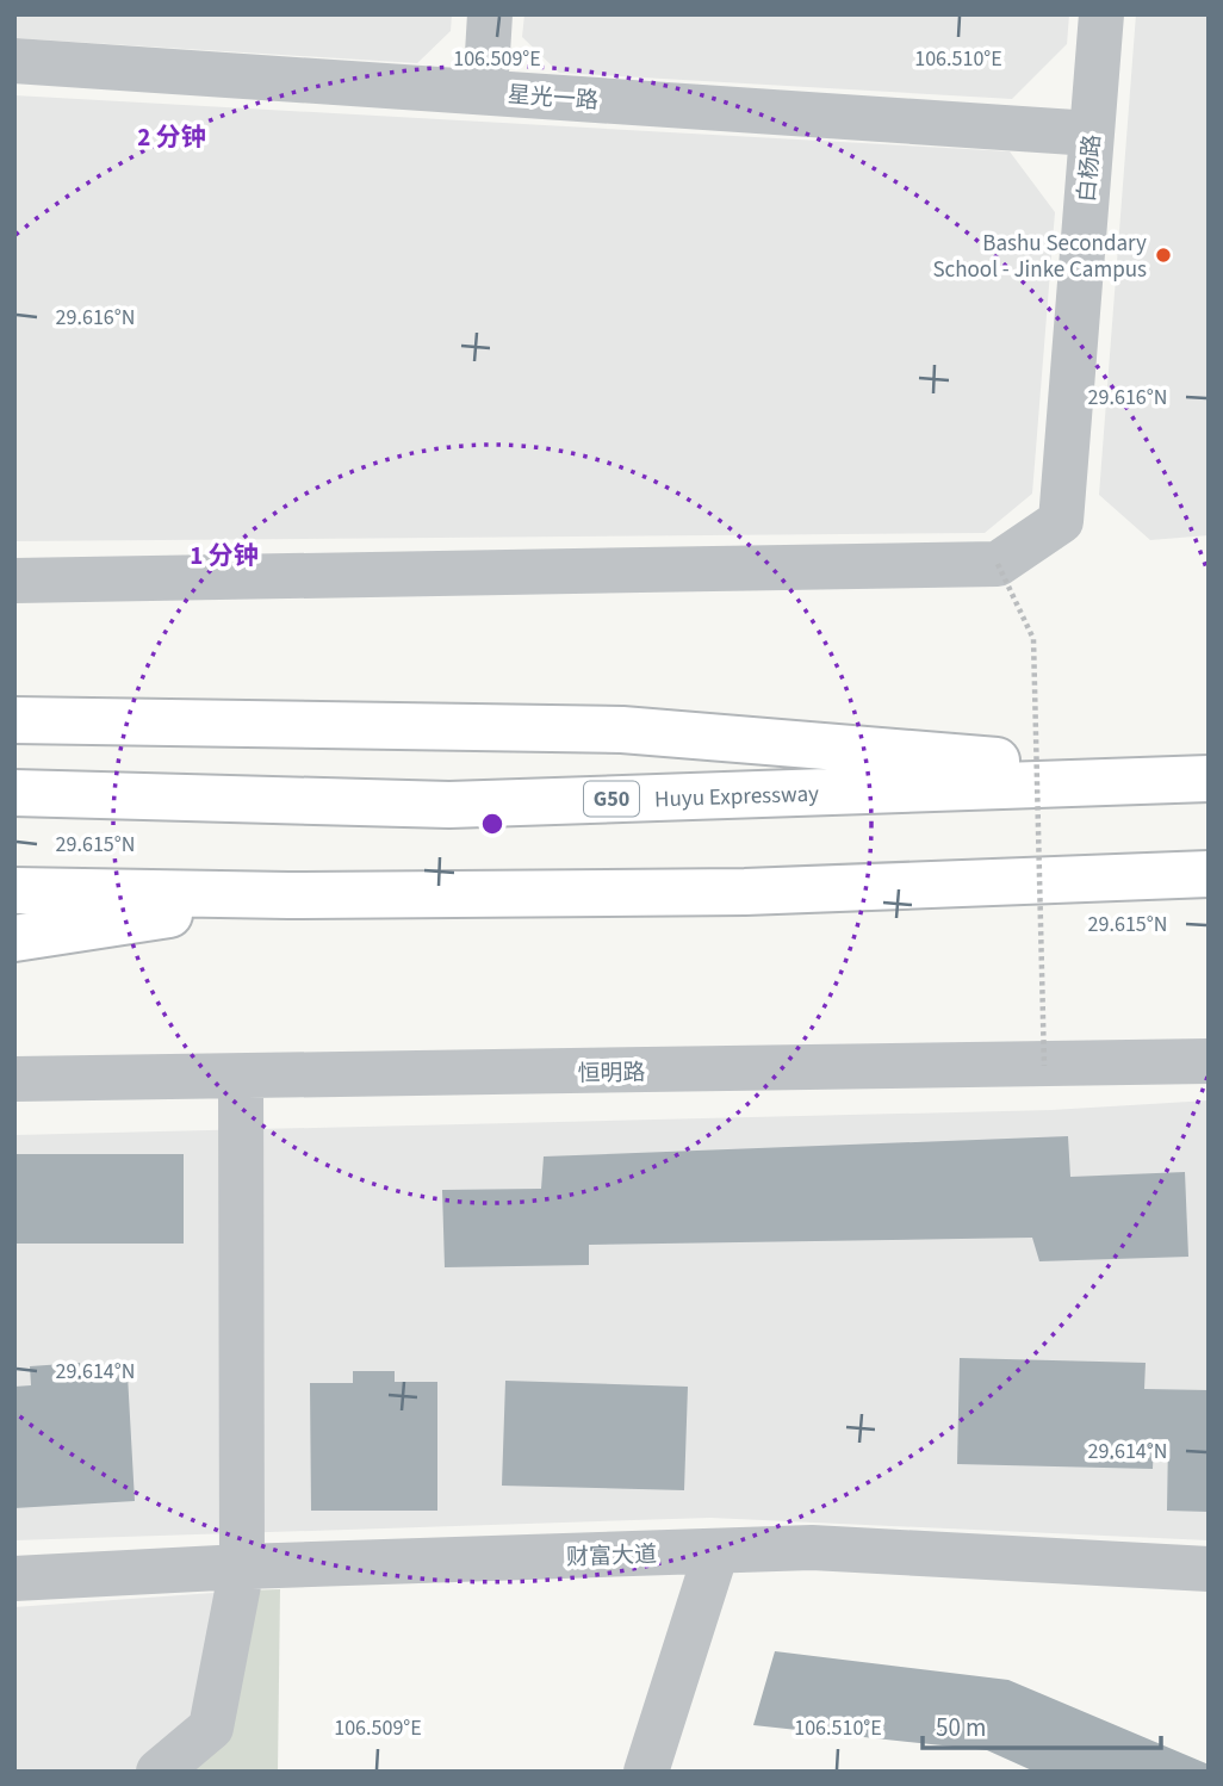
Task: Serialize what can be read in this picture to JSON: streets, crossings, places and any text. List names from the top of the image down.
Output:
{
  "streets": {
    "highway": ["Huyu Expressway", "G50"],
    "street": [
      "星光一路",
      "白杨路",
      "恒明路",
      "财富大道"
    ]
  },
  "crossings": [
    ["星光一路", "白杨路"]
  ],
  "places": ["Bashu Secondary School - Jinke Campus"],
  "scale_bar": "50 m",
  "coordinates": [
    "106.509°E",
    "106.510°E",
    "29.616°N",
    "29.615°N",
    "29.614°N"
  ],
  "rings": ["2 分钟", "1 分钟"]
}
